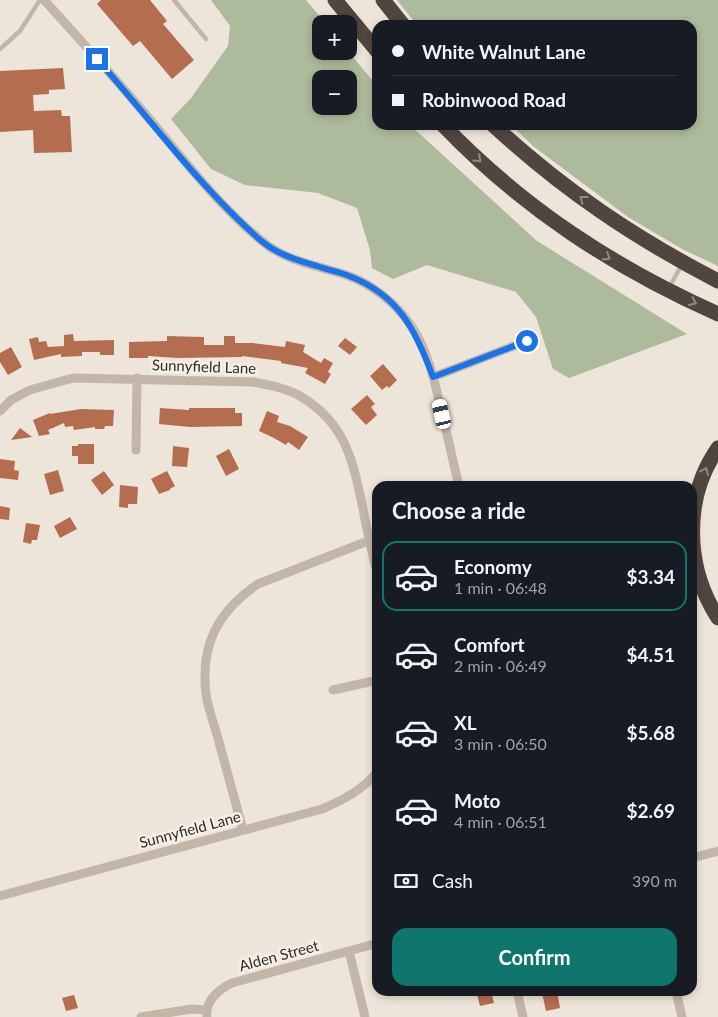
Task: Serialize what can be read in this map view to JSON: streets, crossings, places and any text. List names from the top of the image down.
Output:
{
  "streets": {
    "street": ["Sunnyfield Lane", "Alden Street"]
  },
  "page": {
    "map_buttons": ["+", "−"],
    "banner": ["White Walnut Lane", "Robinwood Road"],
    "heading": "Choose a ride",
    "list": [
      {
        "name": "Economy",
        "note": "1 min · 06:48",
        "value": "$3.34"
      },
      {
        "name": "Comfort",
        "note": "2 min · 06:49",
        "value": "$4.51"
      },
      {
        "name": "XL",
        "note": "3 min · 06:50",
        "value": "$5.68"
      },
      {
        "name": "Moto",
        "note": "4 min · 06:51",
        "value": "$2.69"
      }
    ],
    "pay": ["Cash", "390 m"],
    "buttons": "Confirm"
  }
}
